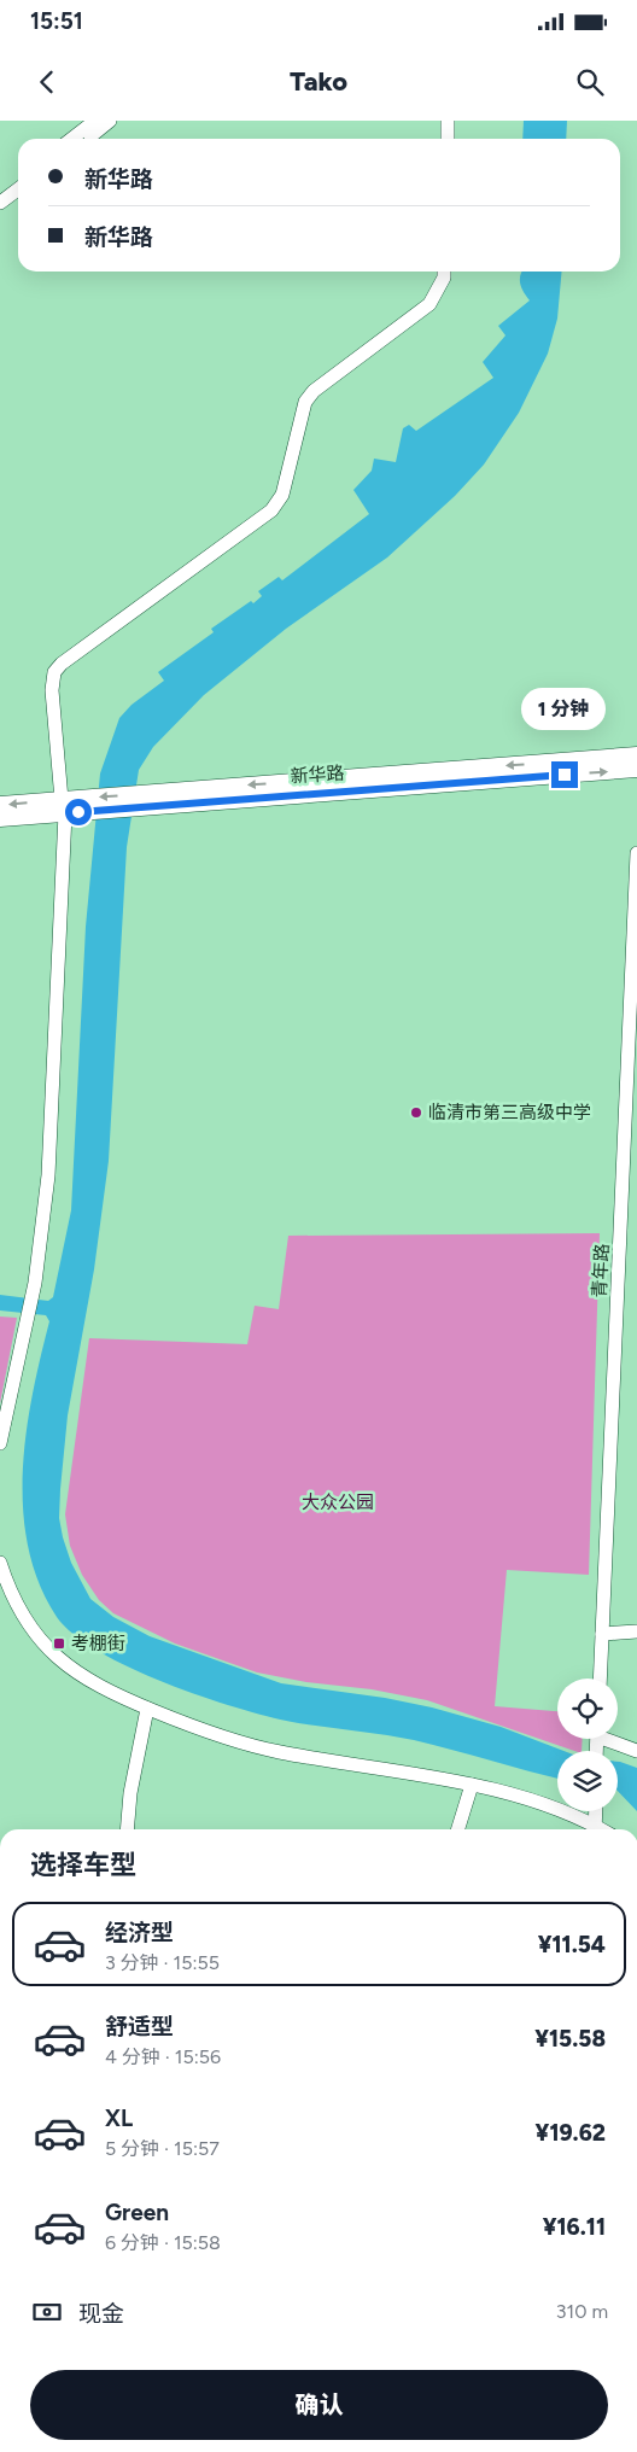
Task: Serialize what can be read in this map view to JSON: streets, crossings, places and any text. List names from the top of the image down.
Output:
{
  "streets": {
    "main road": ["新华路"],
    "street": ["青年路"]
  },
  "parks": ["大众公园"],
  "places": {
    "other": ["临清市第三高级中学"],
    "transit": ["考棚街"]
  },
  "page": {
    "status": "15:51",
    "header": "Tako",
    "banner": ["新华路", "新华路"],
    "bubble": "1 分钟",
    "heading": "选择车型",
    "list": [
      {
        "name": "经济型",
        "note": "3 分钟 · 15:55",
        "value": "¥11.54"
      },
      {
        "name": "舒适型",
        "note": "4 分钟 · 15:56",
        "value": "¥15.58"
      },
      {
        "name": "XL",
        "note": "5 分钟 · 15:57",
        "value": "¥19.62"
      },
      {
        "name": "Green",
        "note": "6 分钟 · 15:58",
        "value": "¥16.11"
      }
    ],
    "pay": ["现金", "310 m"],
    "buttons": "确认"
  }
}
